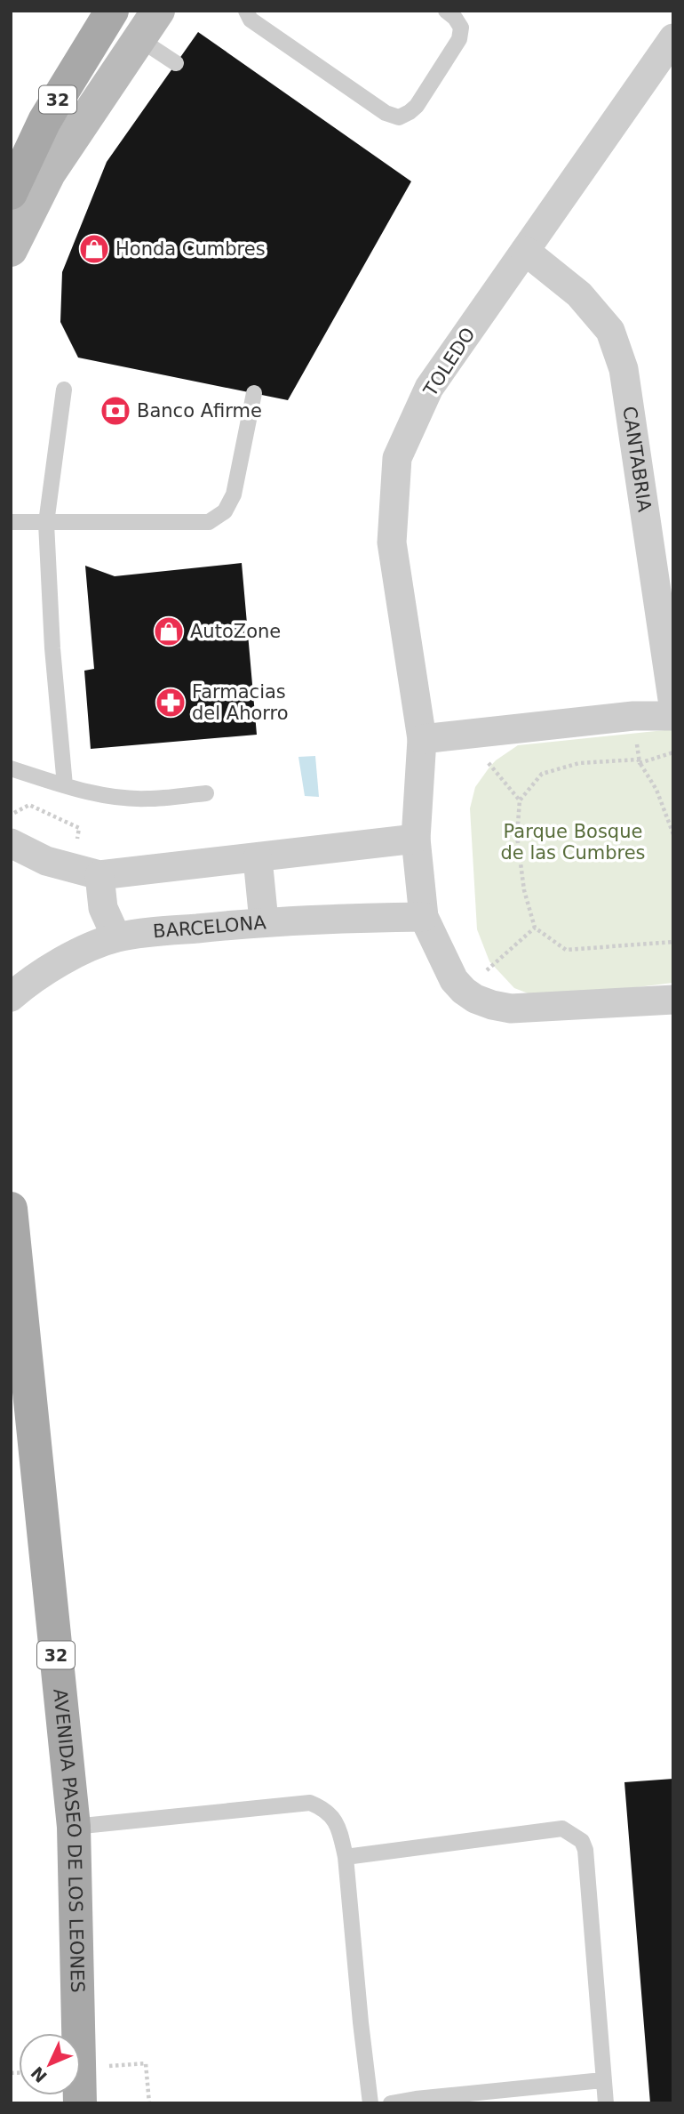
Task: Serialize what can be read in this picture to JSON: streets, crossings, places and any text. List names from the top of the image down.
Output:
{
  "streets": {
    "main road": ["32", "AVENIDA PASEO DE LOS LEONES"],
    "street": ["TOLEDO", "CANTABRIA", "BARCELONA"]
  },
  "crossings": [
    ["TOLEDO", "CANTABRIA"]
  ],
  "parks": ["Parque Bosque de las Cumbres"],
  "places": {
    "shop": ["Honda Cumbres", "AutoZone"],
    "bank": ["Banco Afirme"],
    "pharmacy": ["Farmacias del Ahorro"]
  },
  "north": "bottom left"
}
